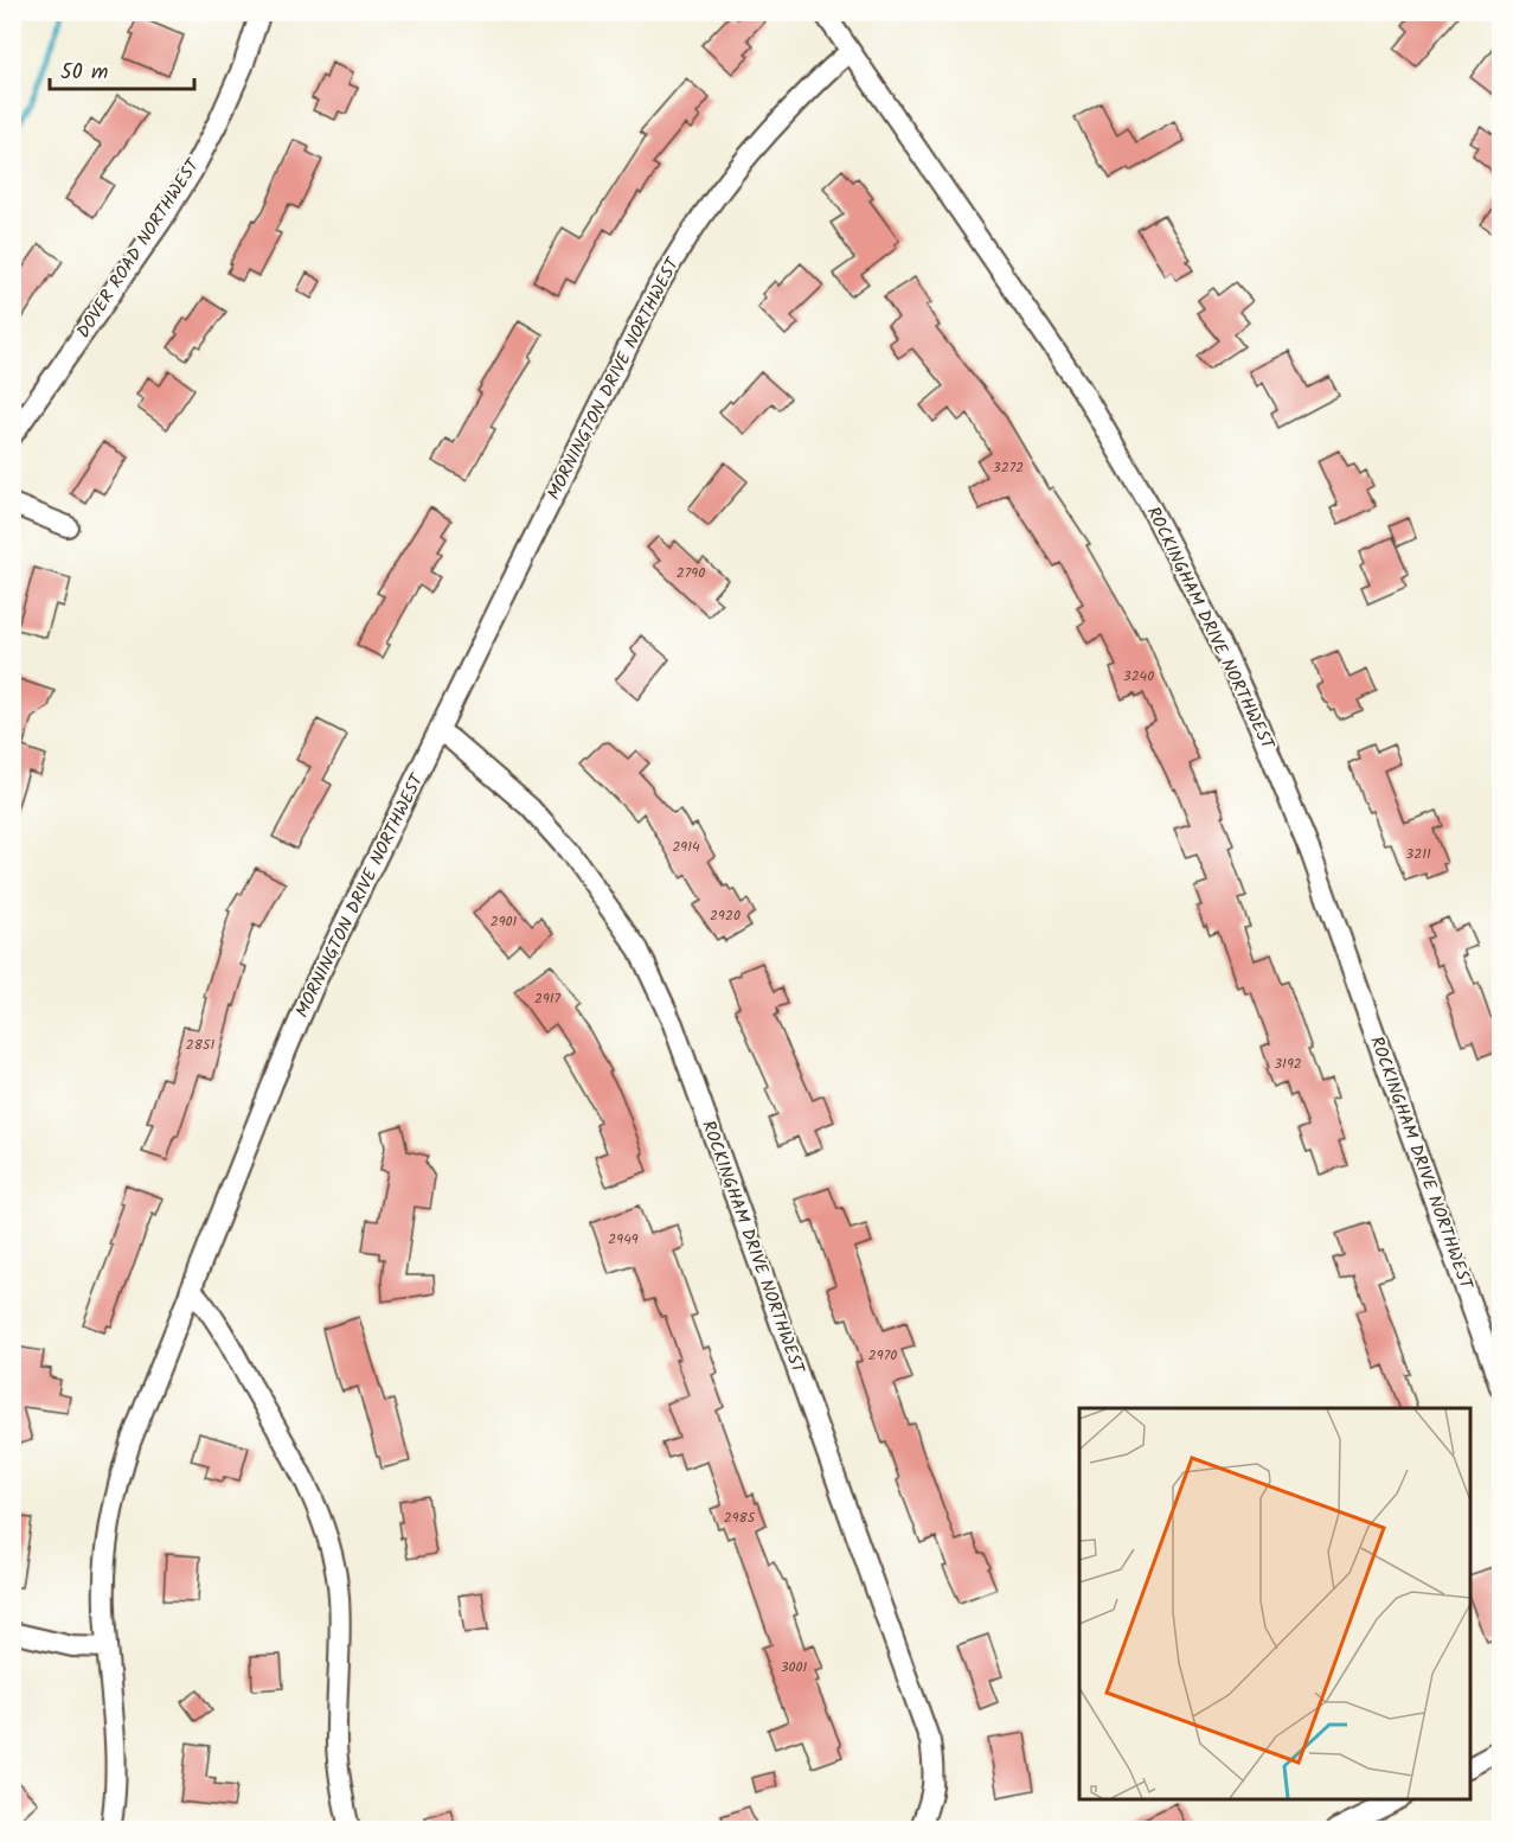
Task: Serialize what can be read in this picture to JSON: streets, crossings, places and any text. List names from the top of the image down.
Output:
{
  "streets": {
    "street": ["DOVER ROAD NORTHWEST", "MORNINGTON DRIVE NORTHWEST", "ROCKINGHAM DRIVE NORTHWEST"]
  },
  "crossings": [
    ["MORNINGTON DRIVE NORTHWEST", "ROCKINGHAM DRIVE NORTHWEST"]
  ],
  "house_numbers": [
    "3272",
    "2790",
    "3240",
    "2914",
    "3211",
    "2920",
    "2901",
    "2917",
    "2851",
    "3192",
    "2949",
    "2970",
    "2985",
    "3001"
  ],
  "scale_bar": "50 m"
}
